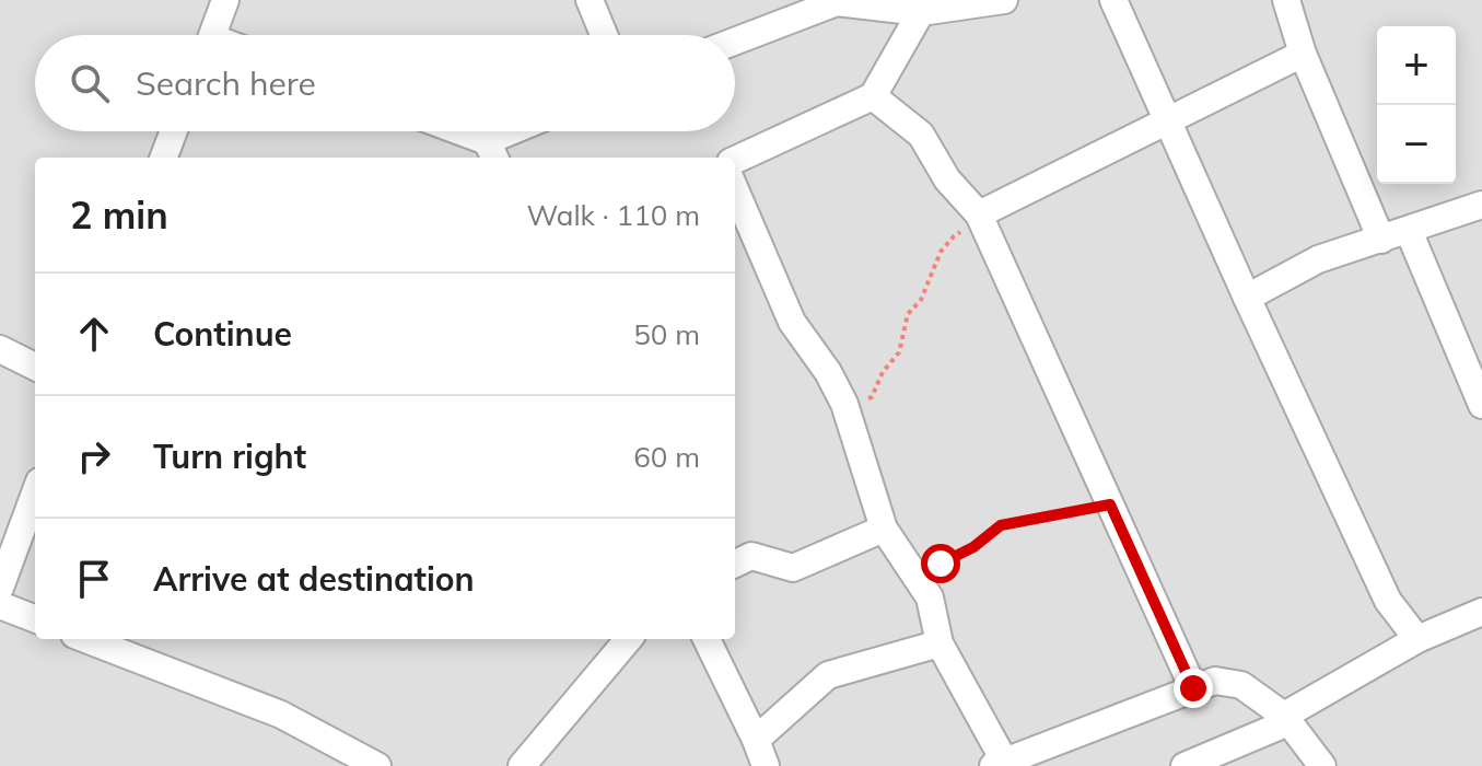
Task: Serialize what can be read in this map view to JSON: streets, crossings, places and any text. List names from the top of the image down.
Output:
{
  "page": {
    "map_buttons": ["+", "−"],
    "search": "Search here",
    "heading": ["2 min", "Walk · 110 m"],
    "list": [
      ["Continue", "50 m"],
      ["Turn right", "60 m"],
      "Arrive at destination"
    ]
  }
}
